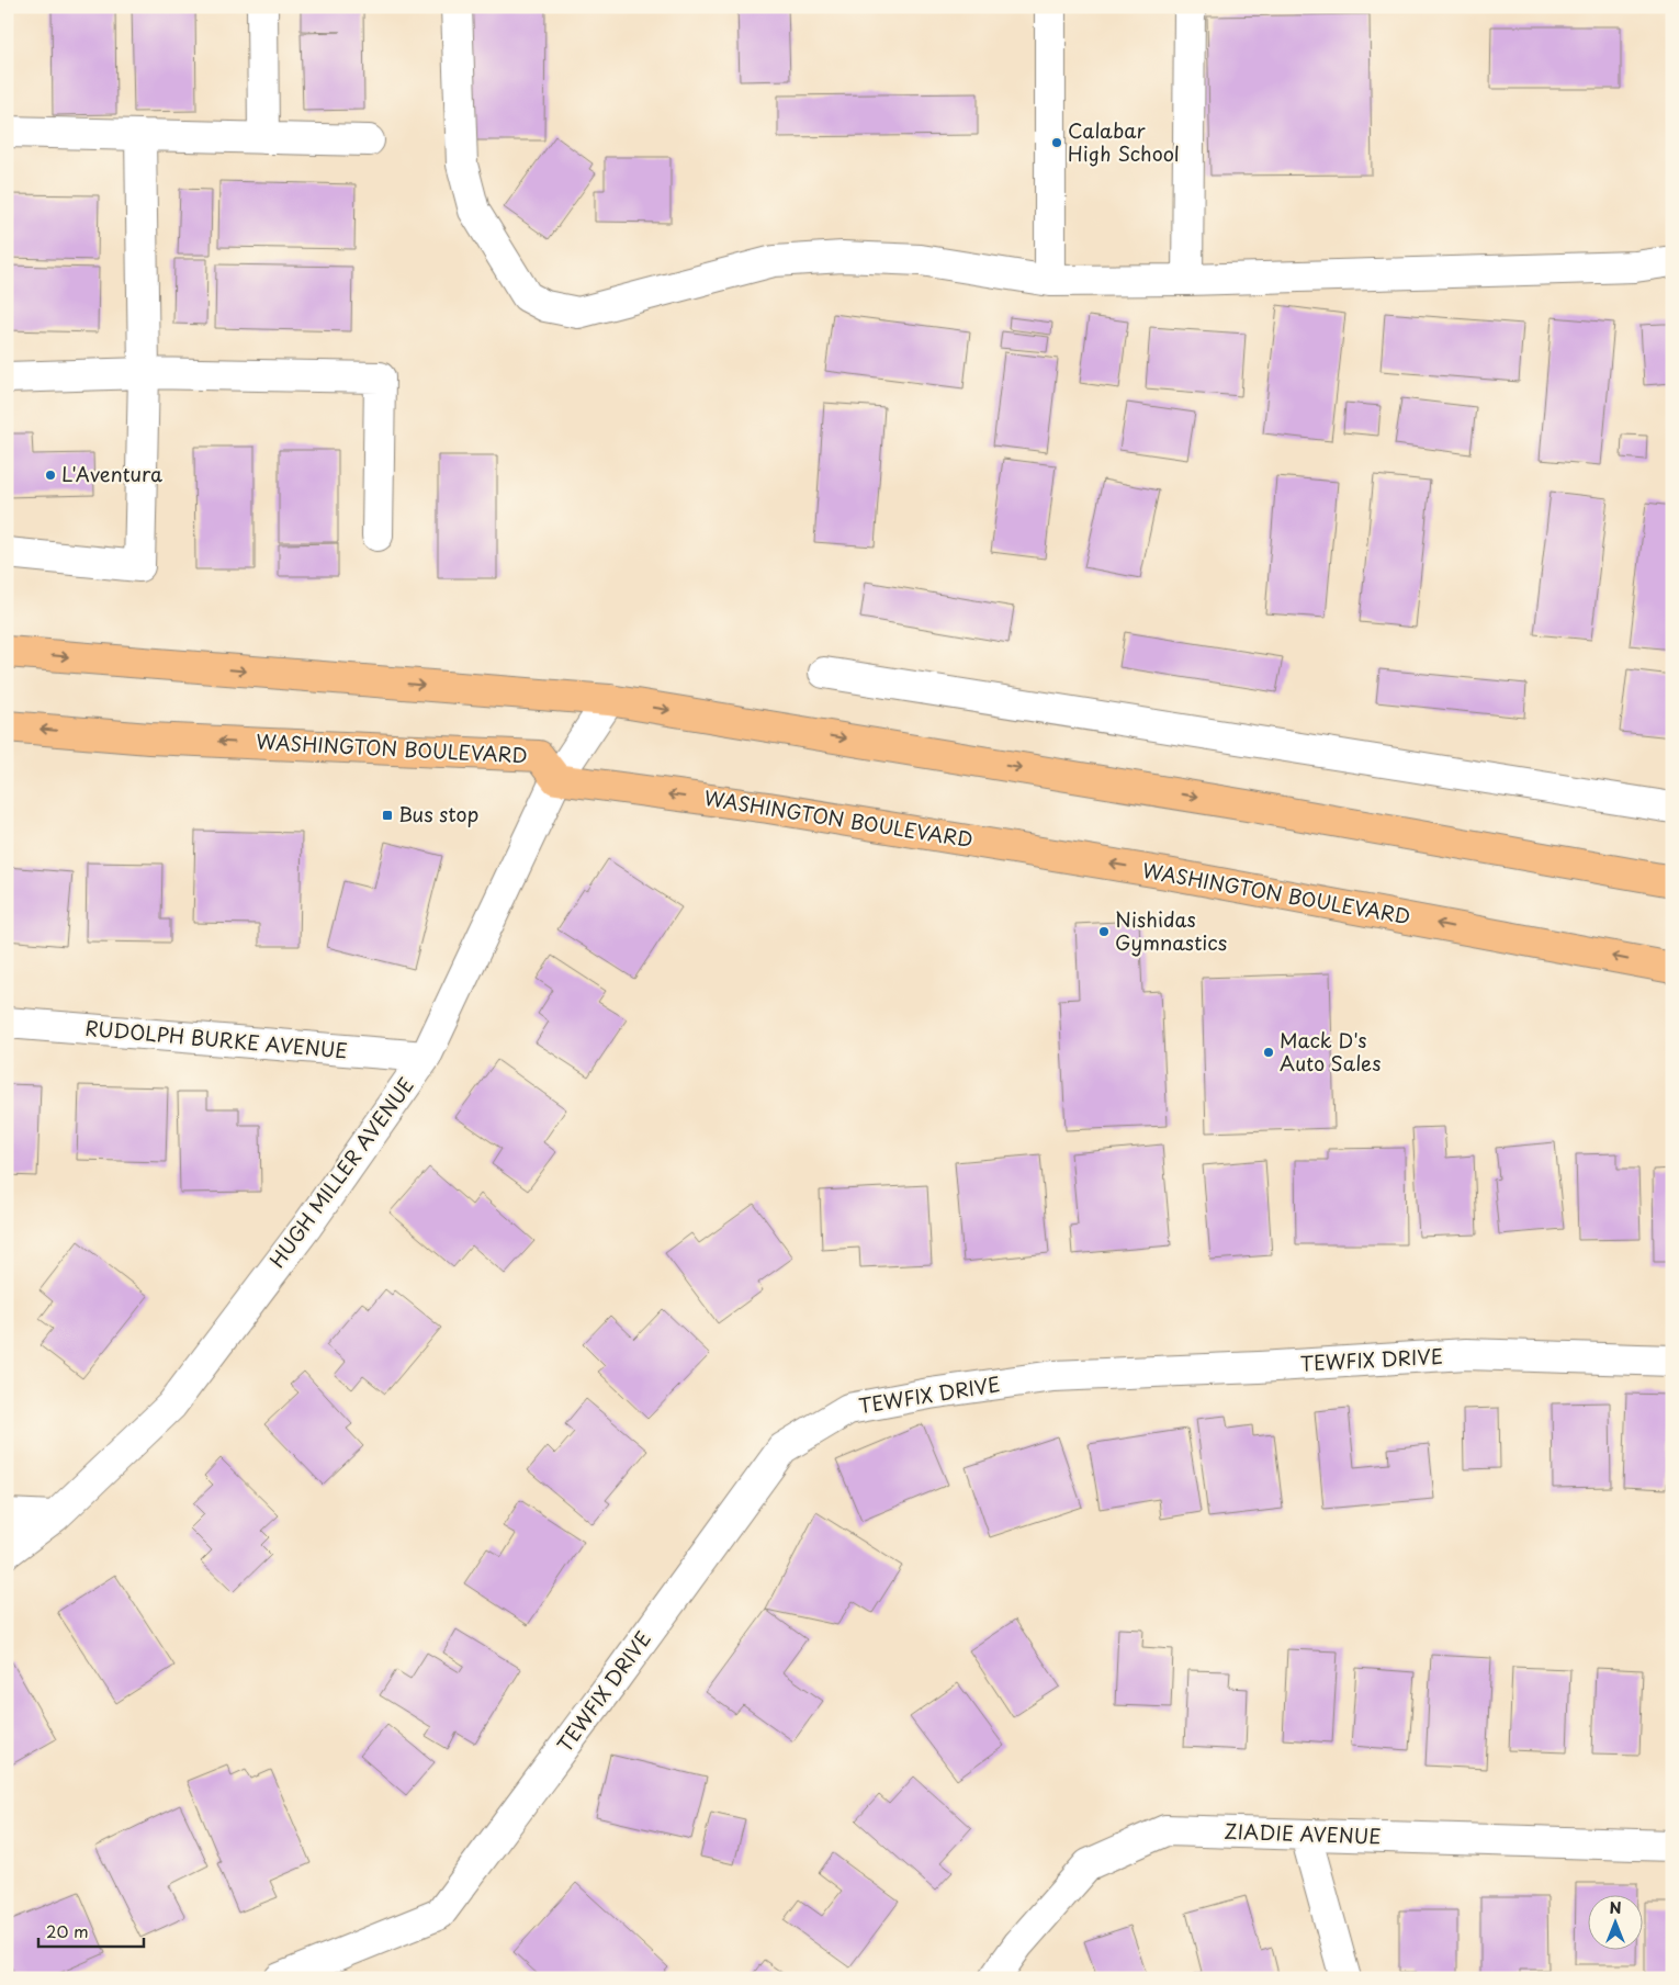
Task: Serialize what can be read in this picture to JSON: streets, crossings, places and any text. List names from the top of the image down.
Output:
{
  "streets": {
    "highway": ["WASHINGTON BOULEVARD"],
    "street": [
      "RUDOLPH BURKE AVENUE",
      "HUGH MILLER AVENUE",
      "TEWFIX DRIVE",
      "ZIADIE AVENUE"
    ]
  },
  "crossings": [
    ["WASHINGTON BOULEVARD", "HUGH MILLER AVENUE"],
    ["RUDOLPH BURKE AVENUE", "HUGH MILLER AVENUE"]
  ],
  "places": {
    "other": [
      "Calabar High School",
      "L'Aventura",
      "Nishidas Gymnastics",
      "Mack D's Auto Sales"
    ],
    "transit": ["Bus stop"]
  },
  "scale_bar": "20 m",
  "north": "top"
}
